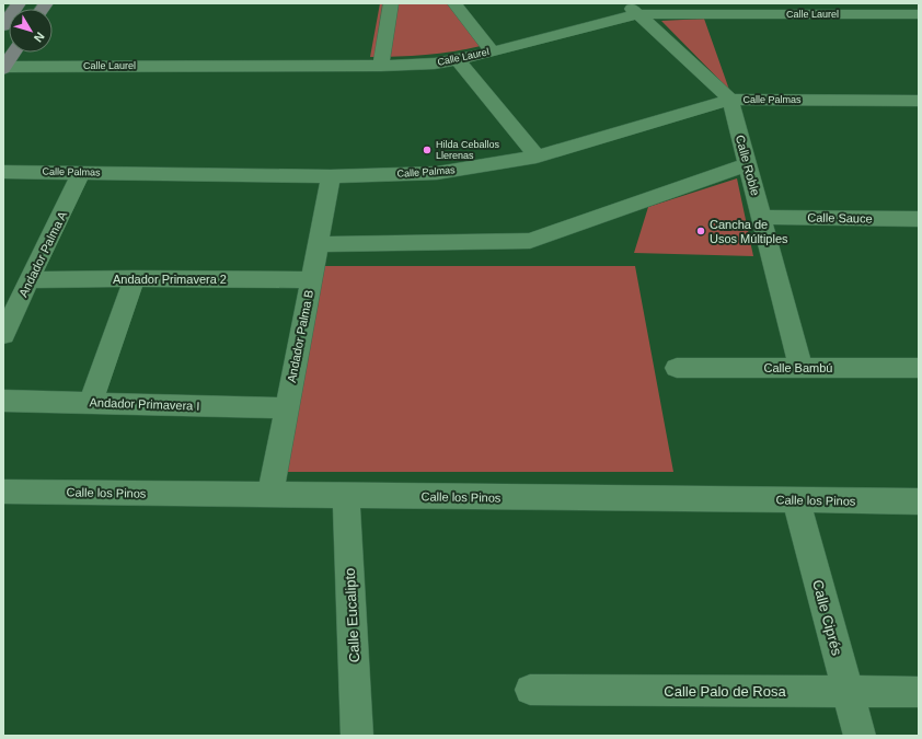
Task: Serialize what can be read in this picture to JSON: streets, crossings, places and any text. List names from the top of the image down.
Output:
{
  "streets": {
    "street": [
      "Calle Laurel",
      "Calle Palmas",
      "Calle Roble",
      "Calle Sauce",
      "Andador Palma A",
      "Andador Primavera 2",
      "Andador Palma B",
      "Calle Bambú",
      "Andador Primavera I",
      "Calle los Pinos",
      "Calle Eucalipto",
      "Calle Ciprés",
      "Calle Palo de Rosa"
    ]
  },
  "crossings": [
    ["Calle Palmas", "Calle Roble"],
    ["Calle Palmas", "Andador Palma A"],
    ["Calle Palmas", "Andador Palma B"],
    ["Calle Roble", "Calle Sauce"],
    ["Calle Roble", "Calle Bambú"],
    ["Andador Palma A", "Andador Primavera 2"],
    ["Andador Primavera 2", "Andador Palma B"],
    ["Andador Palma B", "Andador Primavera I"],
    ["Andador Palma B", "Calle los Pinos"],
    ["Calle los Pinos", "Calle Eucalipto"],
    ["Calle los Pinos", "Calle Ciprés"],
    ["Calle Ciprés", "Calle Palo de Rosa"]
  ],
  "places": ["Hilda Ceballos Llerenas", "Cancha de Usos Múltiples"],
  "north": "bottom right"
}
